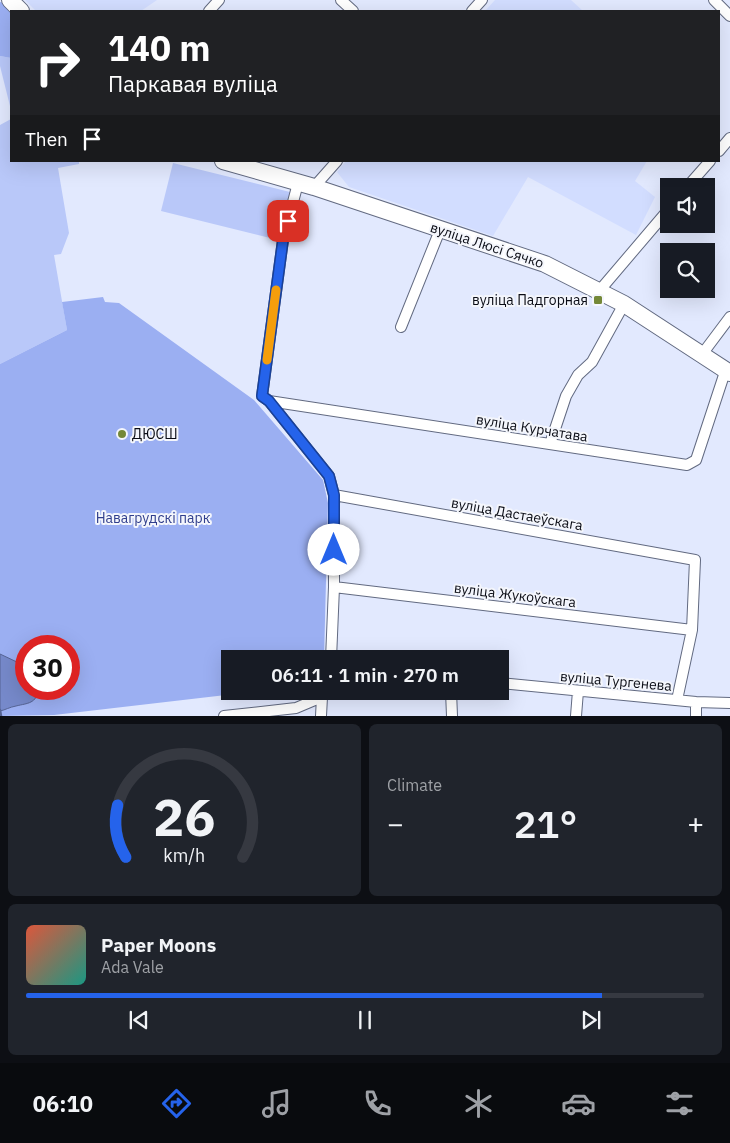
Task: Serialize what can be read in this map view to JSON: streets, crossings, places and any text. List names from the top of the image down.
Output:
{
  "streets": {
    "main road": ["вуліца Люсі Сячко"],
    "street": [
      "вуліца Курчатава",
      "вуліца Дастаеўскага",
      "вуліца Жукоўскага",
      "вуліца Тургенева"
    ]
  },
  "crossings": [
    ["вуліца Люсі Сячко", "вуліца Курчатава"],
    ["вуліца Дастаеўскага", "вуліца Жукоўскага"]
  ],
  "parks": ["Навагрудскі парк"],
  "places": {
    "transit": ["вуліца Падгорная"],
    "other": ["ДЮСШ"]
  },
  "page": {
    "turn": ["140 m", "Паркавая вуліца"],
    "then": "Then",
    "limit": "30",
    "trip": "06:11 · 1 min · 270 m",
    "tile": "Climate",
    "heat": ["−", "21°", "+"],
    "song": ["Paper Moons", "Ada Vale"],
    "tabs": "06:10",
    "gauge": ["26", "km/h"]
  }
}
